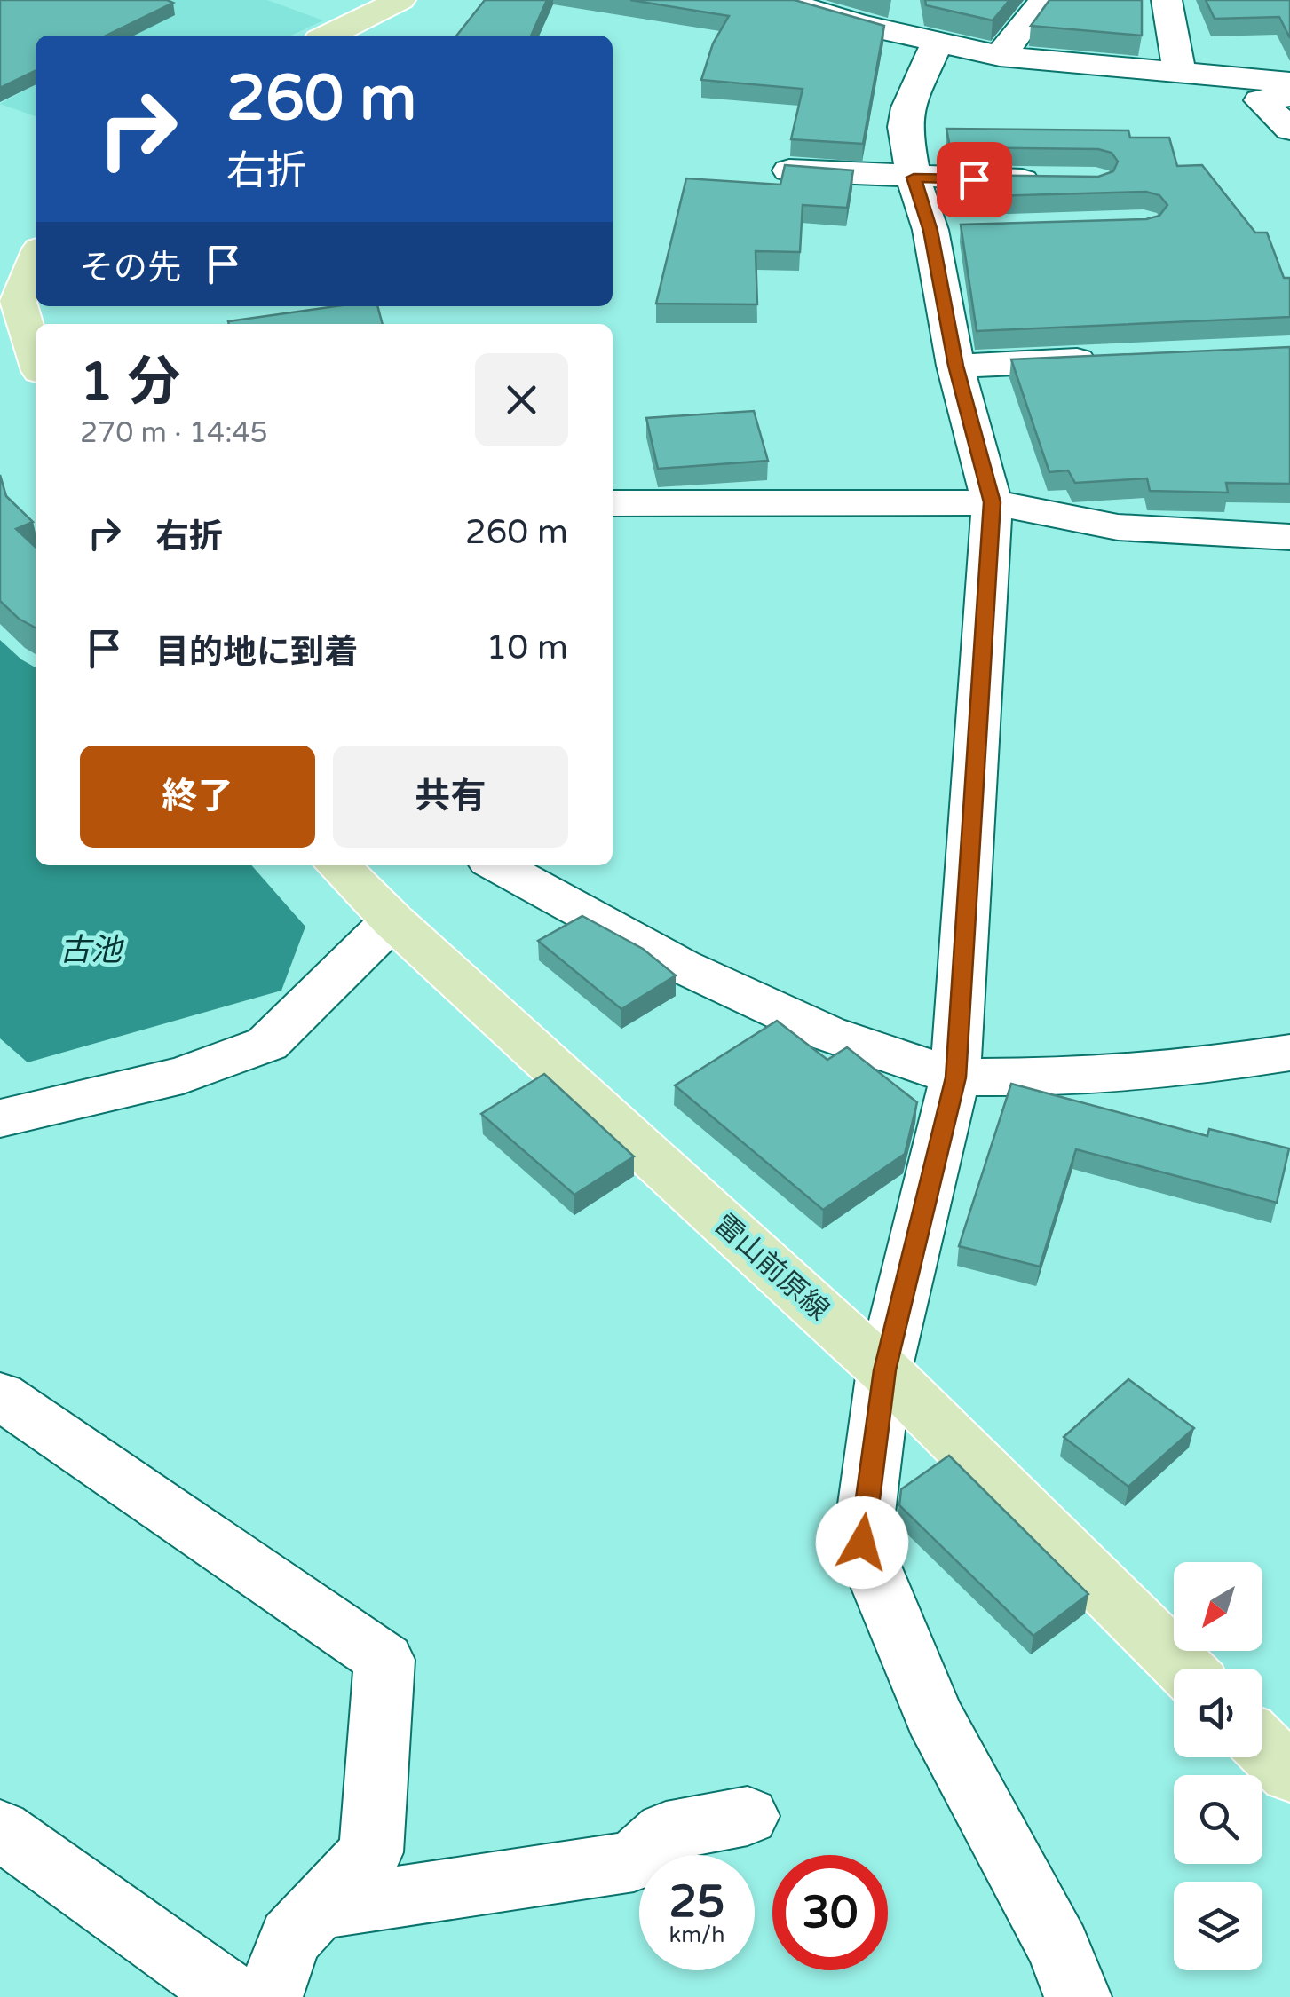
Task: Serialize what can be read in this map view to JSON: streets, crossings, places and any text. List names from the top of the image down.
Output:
{
  "streets": {
    "main road": ["雷山前原線"]
  },
  "water": ["古池"],
  "north": "bottom left",
  "page": {
    "turn": ["260 m", "右折"],
    "then": "その先",
    "heading": ["1 分", "270 m · 14:45"],
    "list": [
      {
        "name": "右折",
        "value": "260 m"
      },
      {
        "name": "目的地に到着",
        "value": "10 m"
      }
    ],
    "buttons": ["終了", "共有"],
    "speed": "25 km/h",
    "limit": "30"
  }
}
